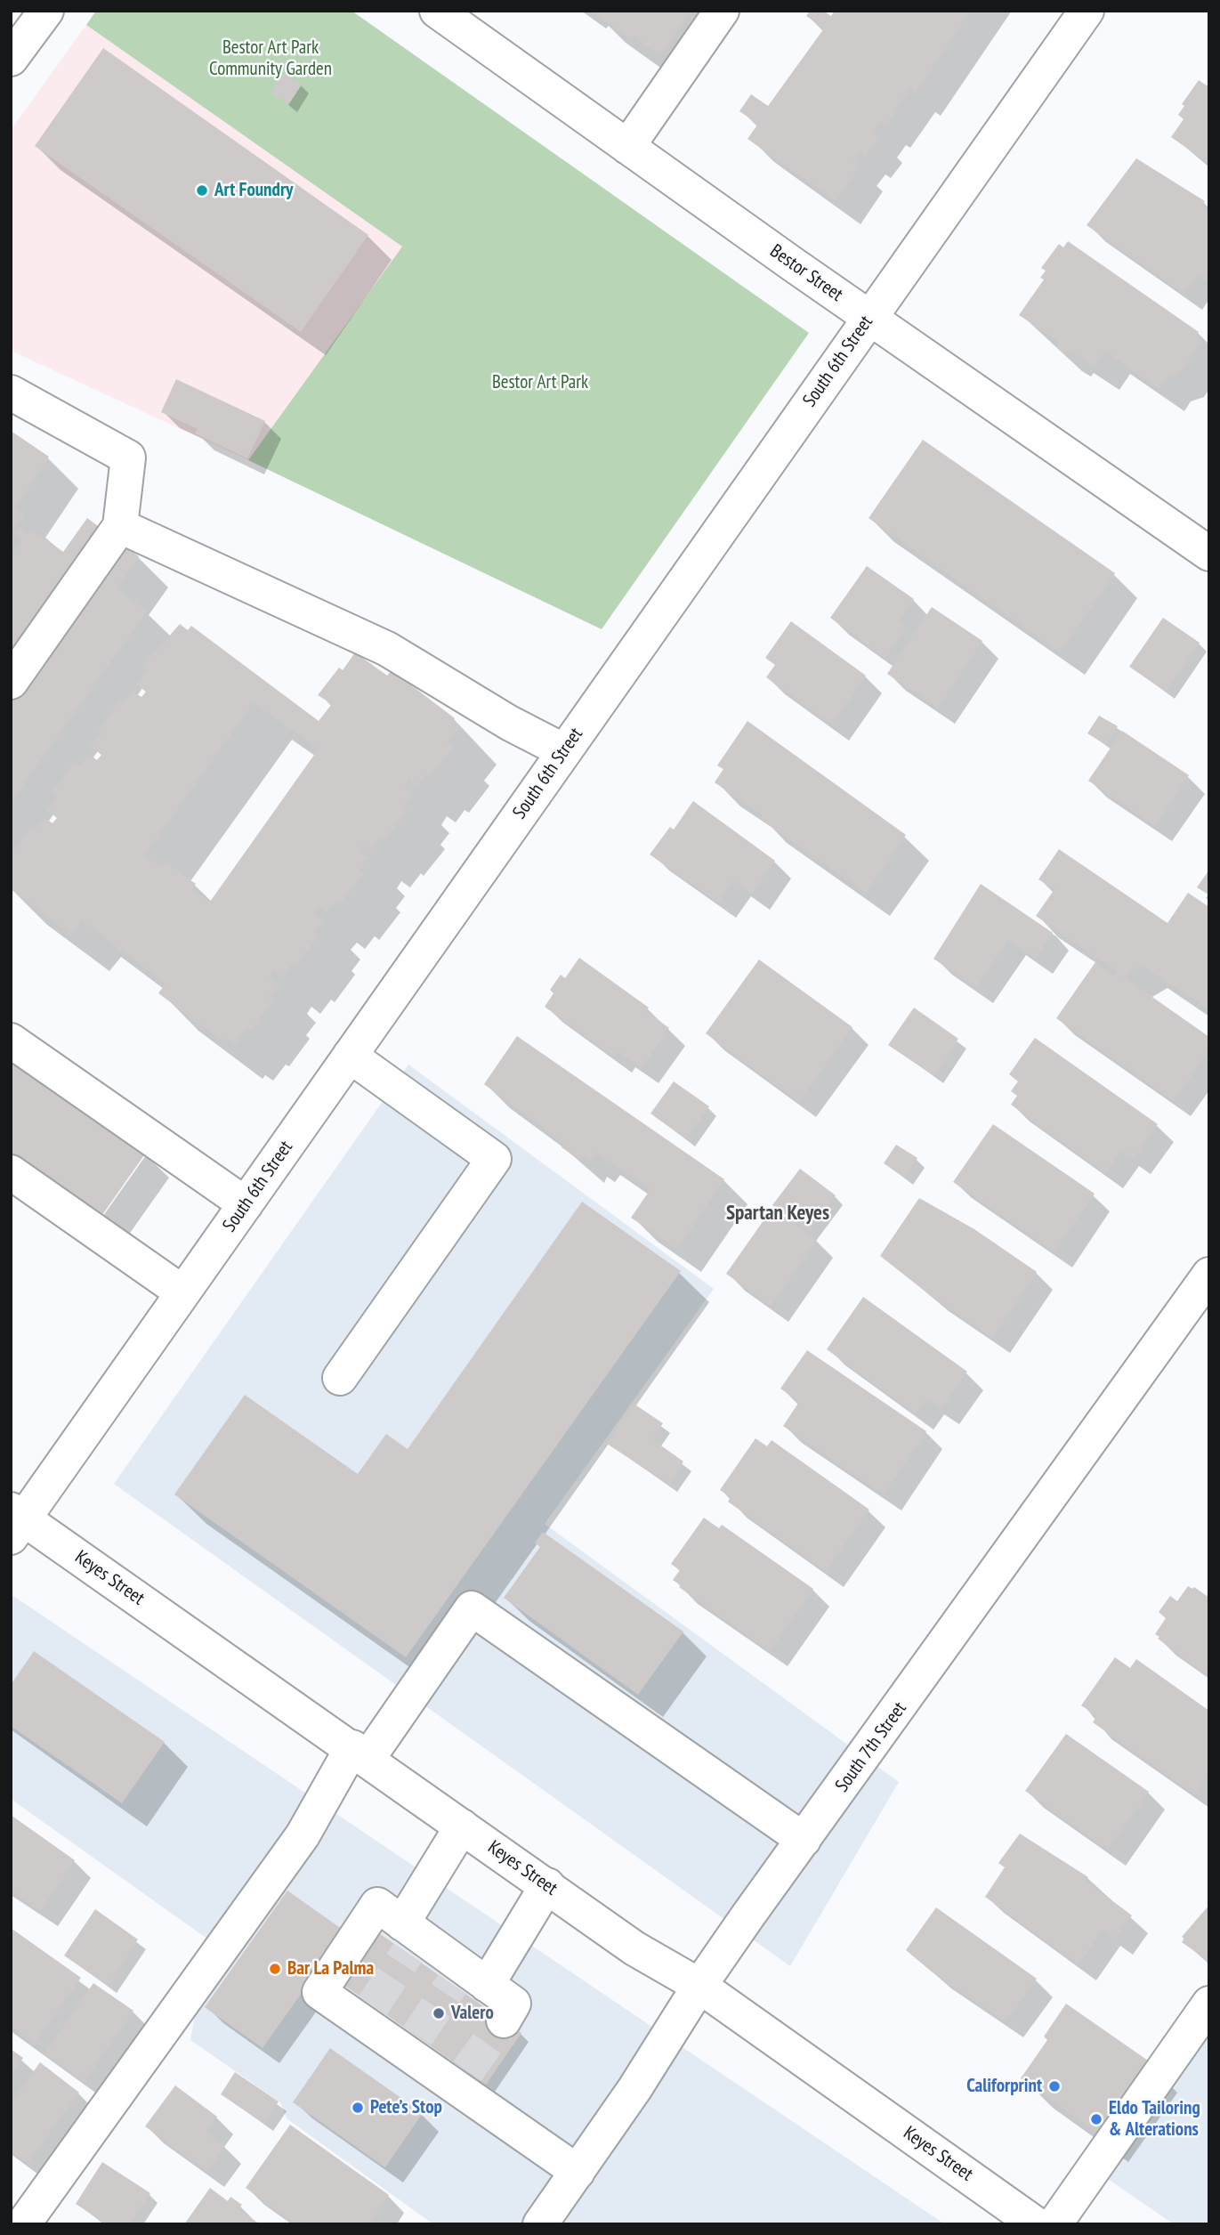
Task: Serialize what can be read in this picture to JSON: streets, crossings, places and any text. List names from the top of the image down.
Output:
{
  "streets": {
    "street": [
      "Bestor Street",
      "South 6th Street",
      "Keyes Street",
      "South 7th Street"
    ]
  },
  "crossings": [
    ["Bestor Street", "South 6th Street"],
    ["South 6th Street", "Keyes Street"],
    ["Keyes Street", "South 7th Street"]
  ],
  "districts": ["Spartan Keyes"],
  "parks": ["Bestor Art Park Community Garden", "Bestor Art Park"],
  "places": [
    "Art Foundry",
    "Bar La Palma",
    "Valero",
    "Califorprint",
    "Pete’s Stop",
    "Eldo Tailoring & Alterations"
  ]
}
